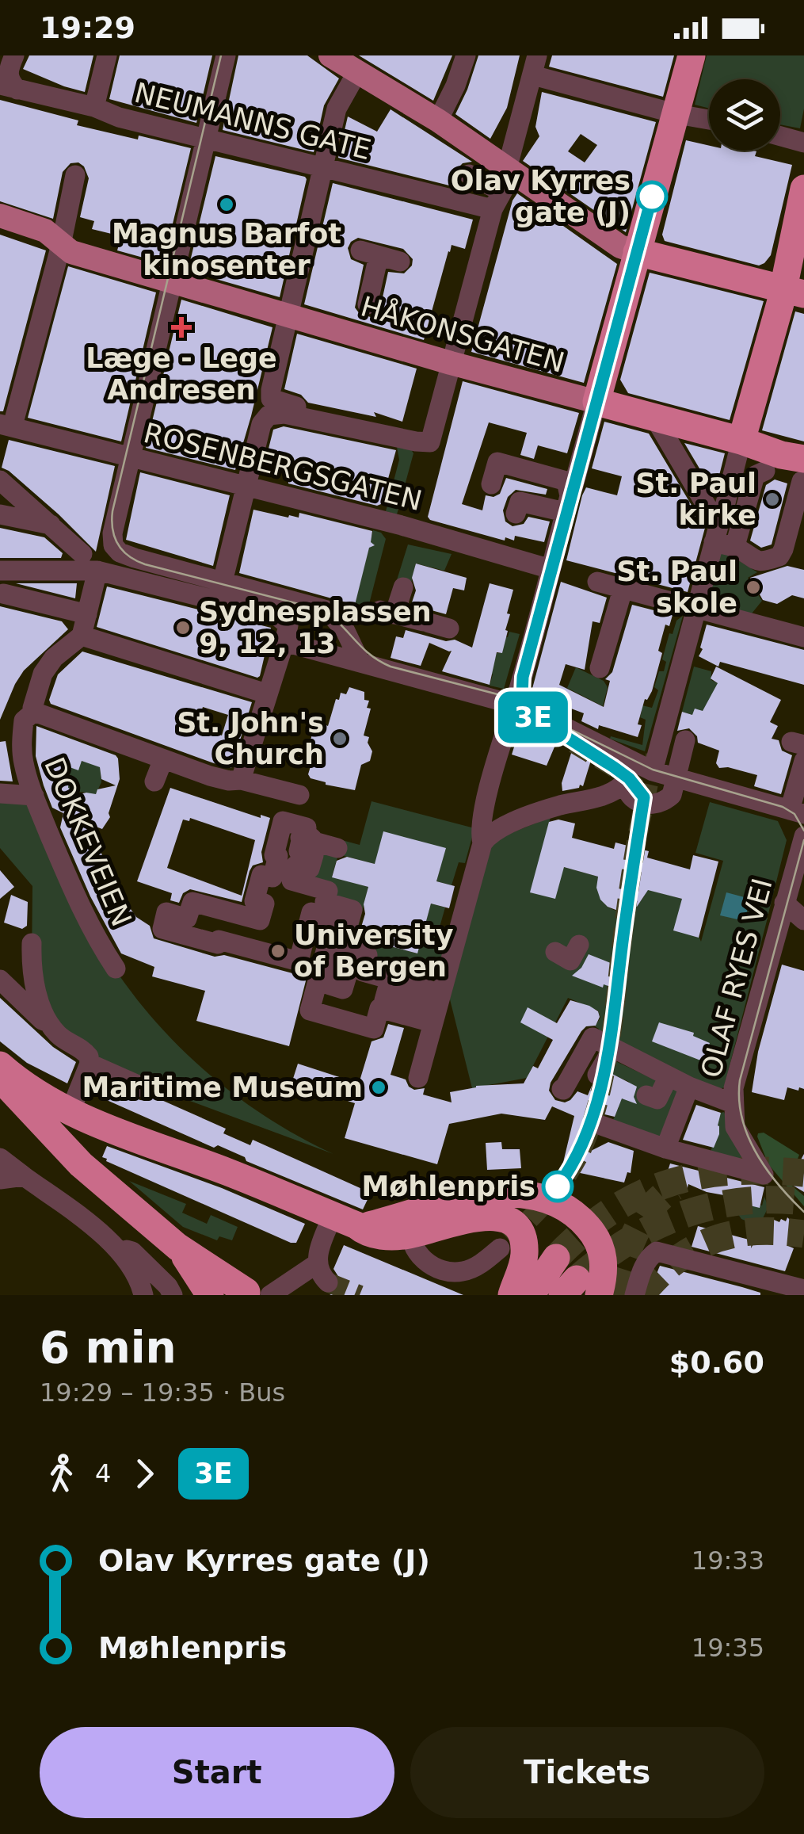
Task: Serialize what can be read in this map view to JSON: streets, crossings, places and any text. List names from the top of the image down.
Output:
{
  "streets": {
    "main road": ["HÅKONSGATEN"],
    "street": [
      "NEUMANNS GATE",
      "ROSENBERGSGATEN",
      "DOKKEVEIEN",
      "OLAF RYES VEI"
    ]
  },
  "places": {
    "other": [
      "Olav Kyrres gate (J)",
      "Magnus Barfot kinosenter",
      "St. Paul kirke",
      "St. Paul skole",
      "Sydnesplassen 9, 12, 13",
      "St. John's Church",
      "University of Bergen",
      "Maritime Museum",
      "Møhlenpris"
    ],
    "health": ["Læge - Lege Andresen"]
  },
  "lines": ["bus line 3E"],
  "page": {
    "status": "19:29",
    "on_map": "3E",
    "heading": ["6 min", "19:29 – 19:35 · Bus", "$0.60"],
    "legs": ["4", "3E"],
    "list": [
      {
        "name": "Olav Kyrres gate (J)",
        "value": "19:33"
      },
      {
        "name": "Møhlenpris",
        "value": "19:35"
      }
    ],
    "buttons": ["Start", "Tickets"]
  }
}
